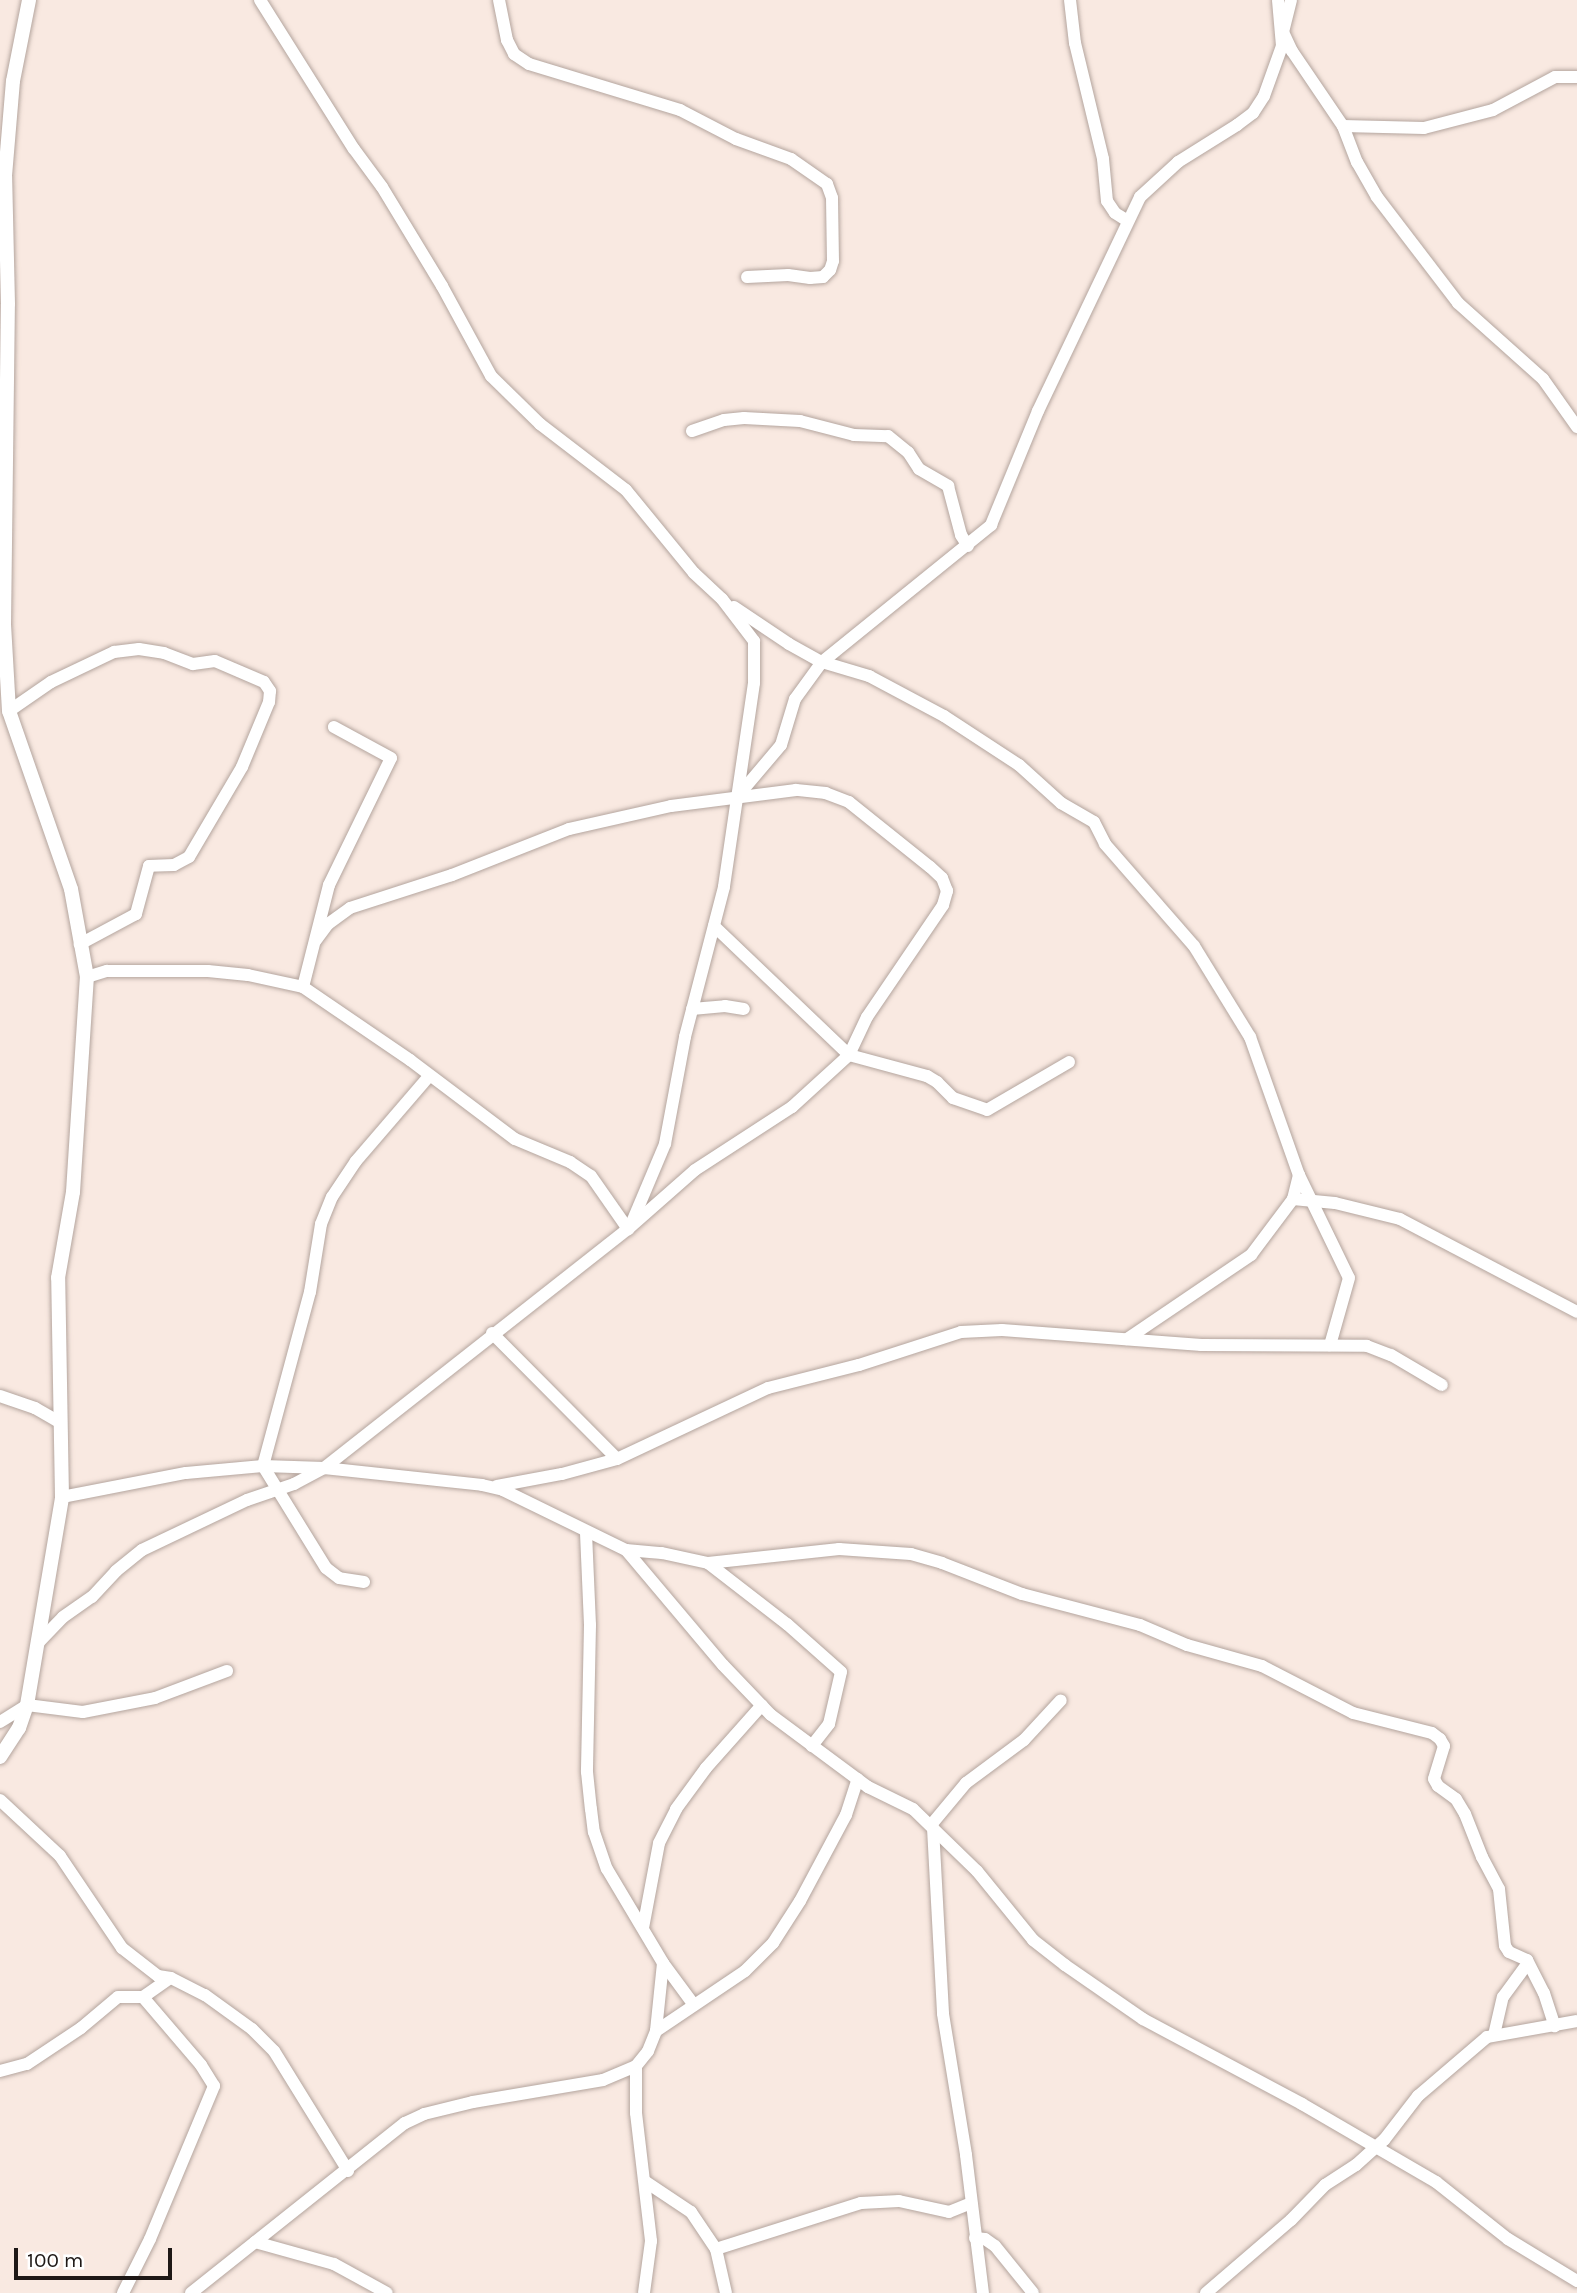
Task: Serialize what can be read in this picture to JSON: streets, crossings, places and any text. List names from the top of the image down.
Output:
{
  "scale_bar": "100 m"
}
